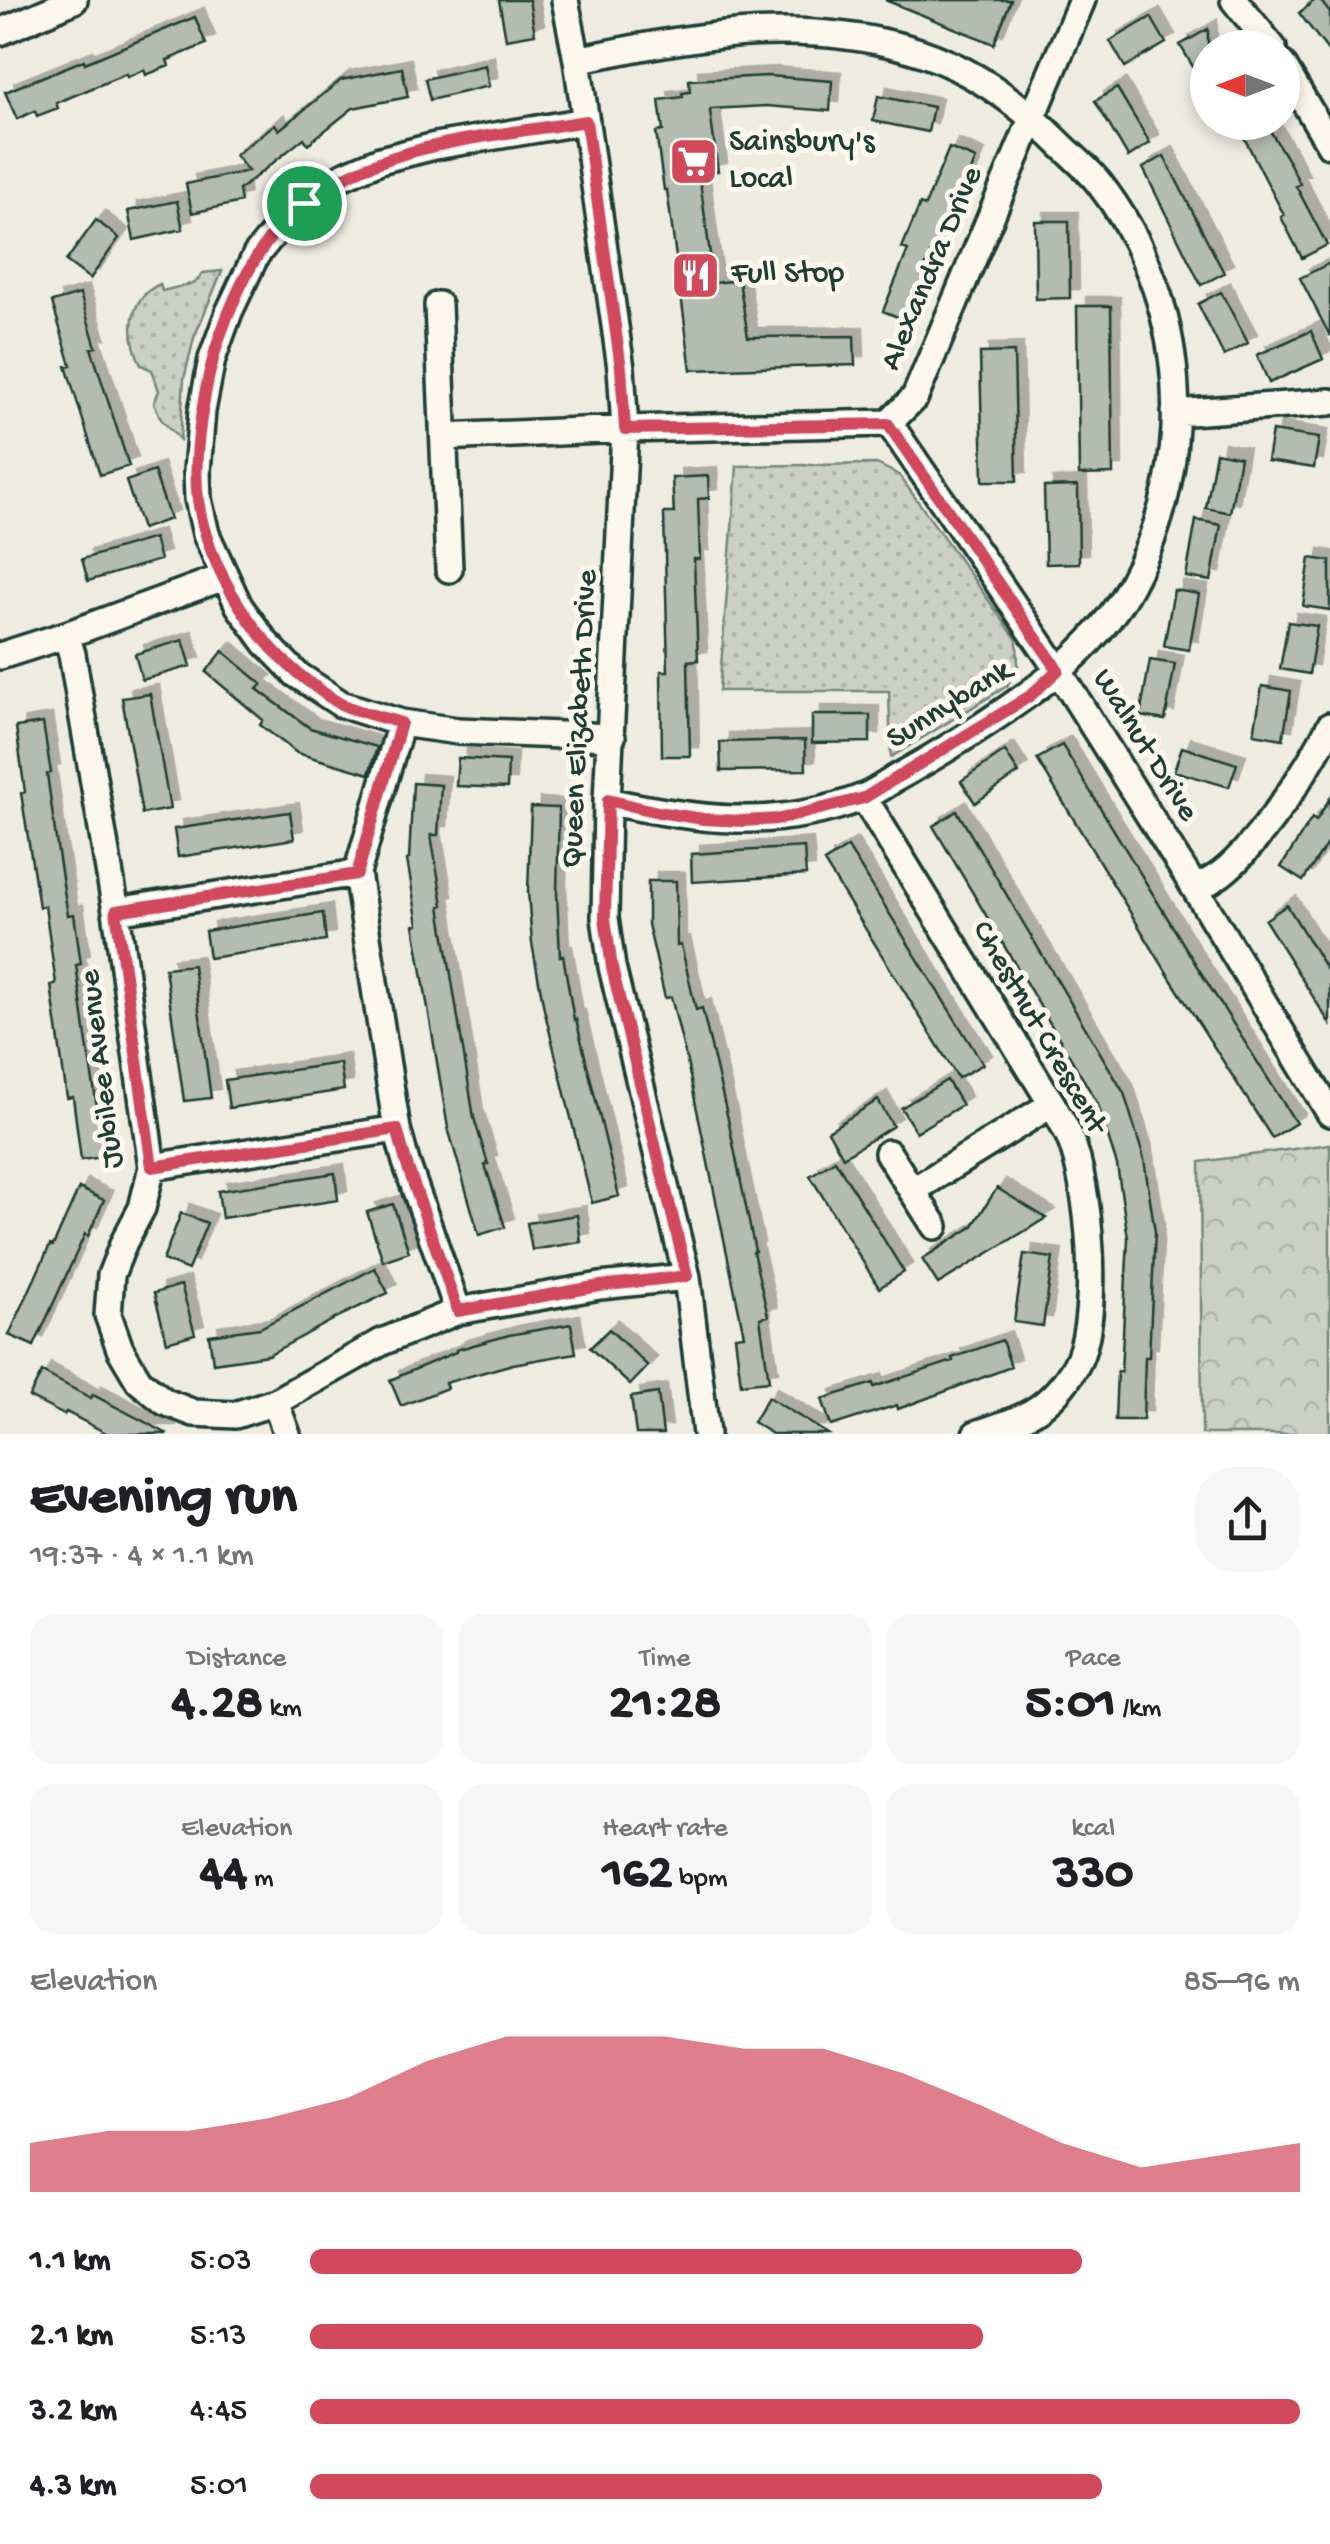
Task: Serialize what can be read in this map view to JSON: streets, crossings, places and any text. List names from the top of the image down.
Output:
{
  "streets": {
    "street": [
      "Alexandra Drive",
      "Sunnybank",
      "Queen Elizabeth Drive",
      "Walnut Drive",
      "Chestnut Crescent",
      "Jubilee Avenue"
    ]
  },
  "crossings": [
    ["Alexandra Drive", "Sunnybank"],
    ["Alexandra Drive", "Walnut Drive"],
    ["Sunnybank", "Queen Elizabeth Drive"],
    ["Sunnybank", "Walnut Drive"],
    ["Sunnybank", "Chestnut Crescent"],
    ["Queen Elizabeth Drive", "Jubilee Avenue"]
  ],
  "places": {
    "supermarket": ["Sainsbury's Local"],
    "restaurant": ["Full Stop"]
  },
  "north": "left",
  "page": {
    "heading": ["Evening run", "19:37 · 4 × 1.1 km"],
    "stats": [
      ["Distance", "4.28 km"],
      ["Time", "21:28"],
      ["Pace", "5:01 /km"],
      ["Elevation", "44 m"],
      ["Heart rate", "162 bpm"],
      ["kcal", "330"]
    ],
    "chart": ["Elevation", "85–96 m"],
    "list": [
      {
        "name": "1.1 km",
        "note": "5:03"
      },
      {
        "name": "2.1 km",
        "note": "5:13"
      },
      {
        "name": "3.2 km",
        "note": "4:45"
      },
      {
        "name": "4.3 km",
        "note": "5:01"
      }
    ]
  }
}
